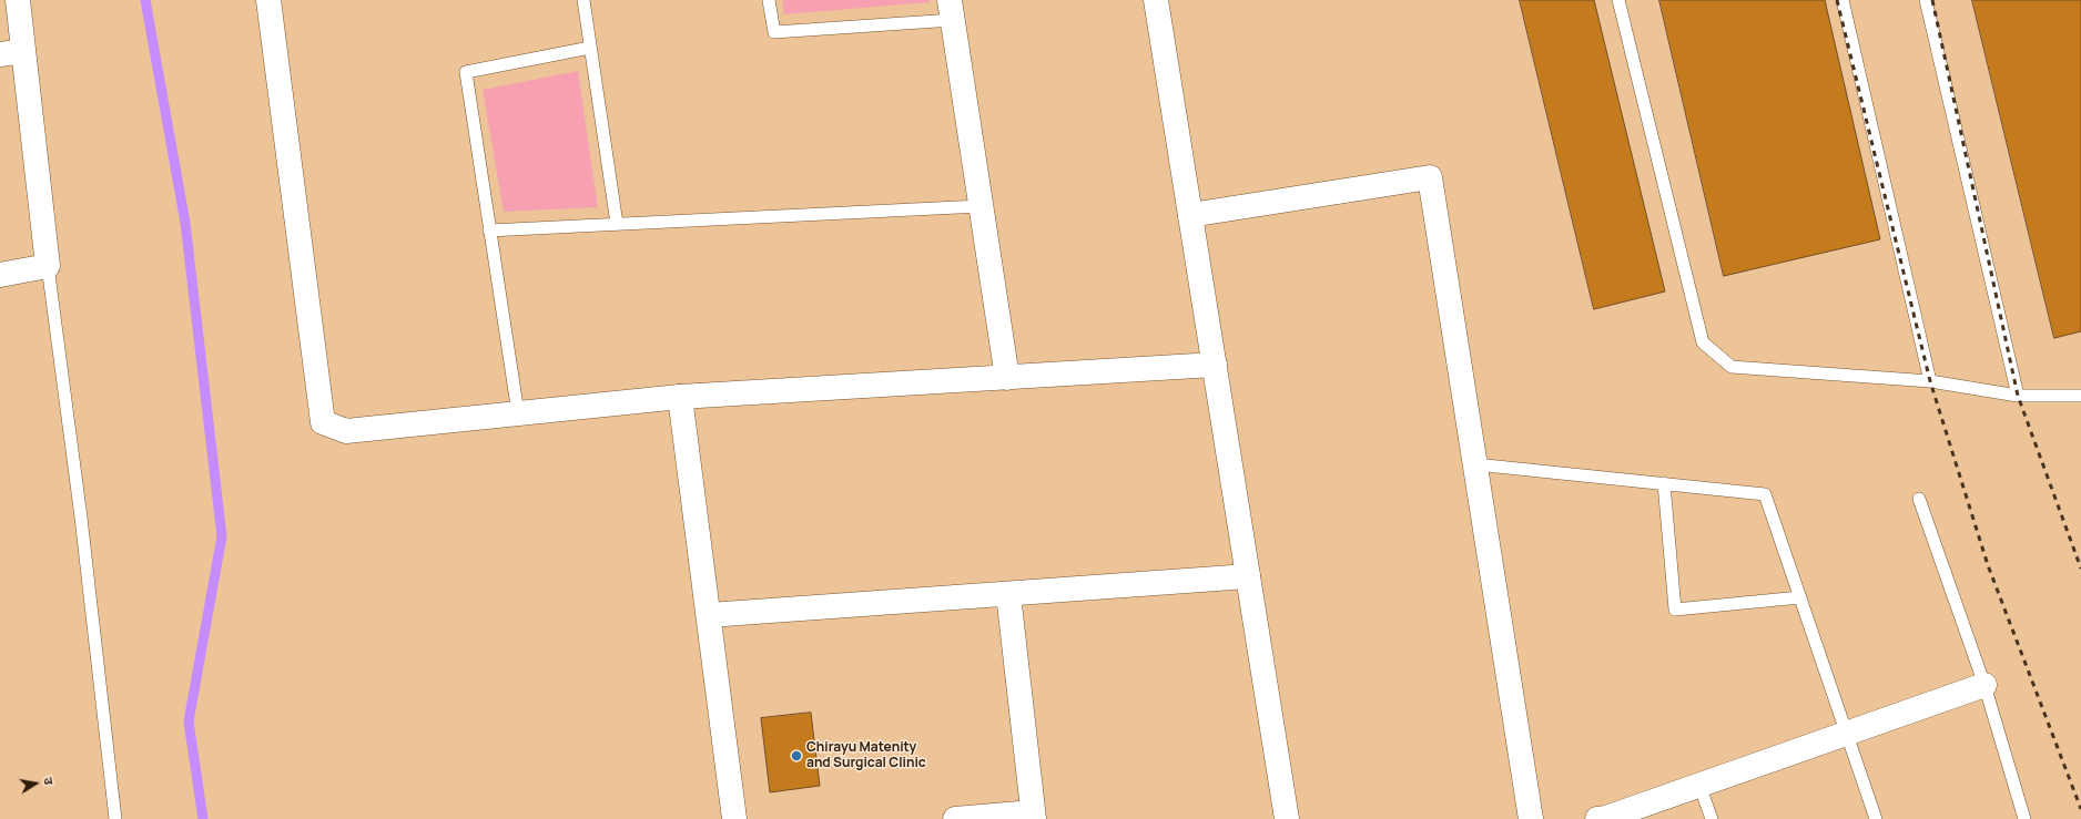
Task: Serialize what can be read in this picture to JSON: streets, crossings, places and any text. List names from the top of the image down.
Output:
{
  "places": ["Chirayu Matenity and Surgical Clinic"],
  "north": "right"
}
